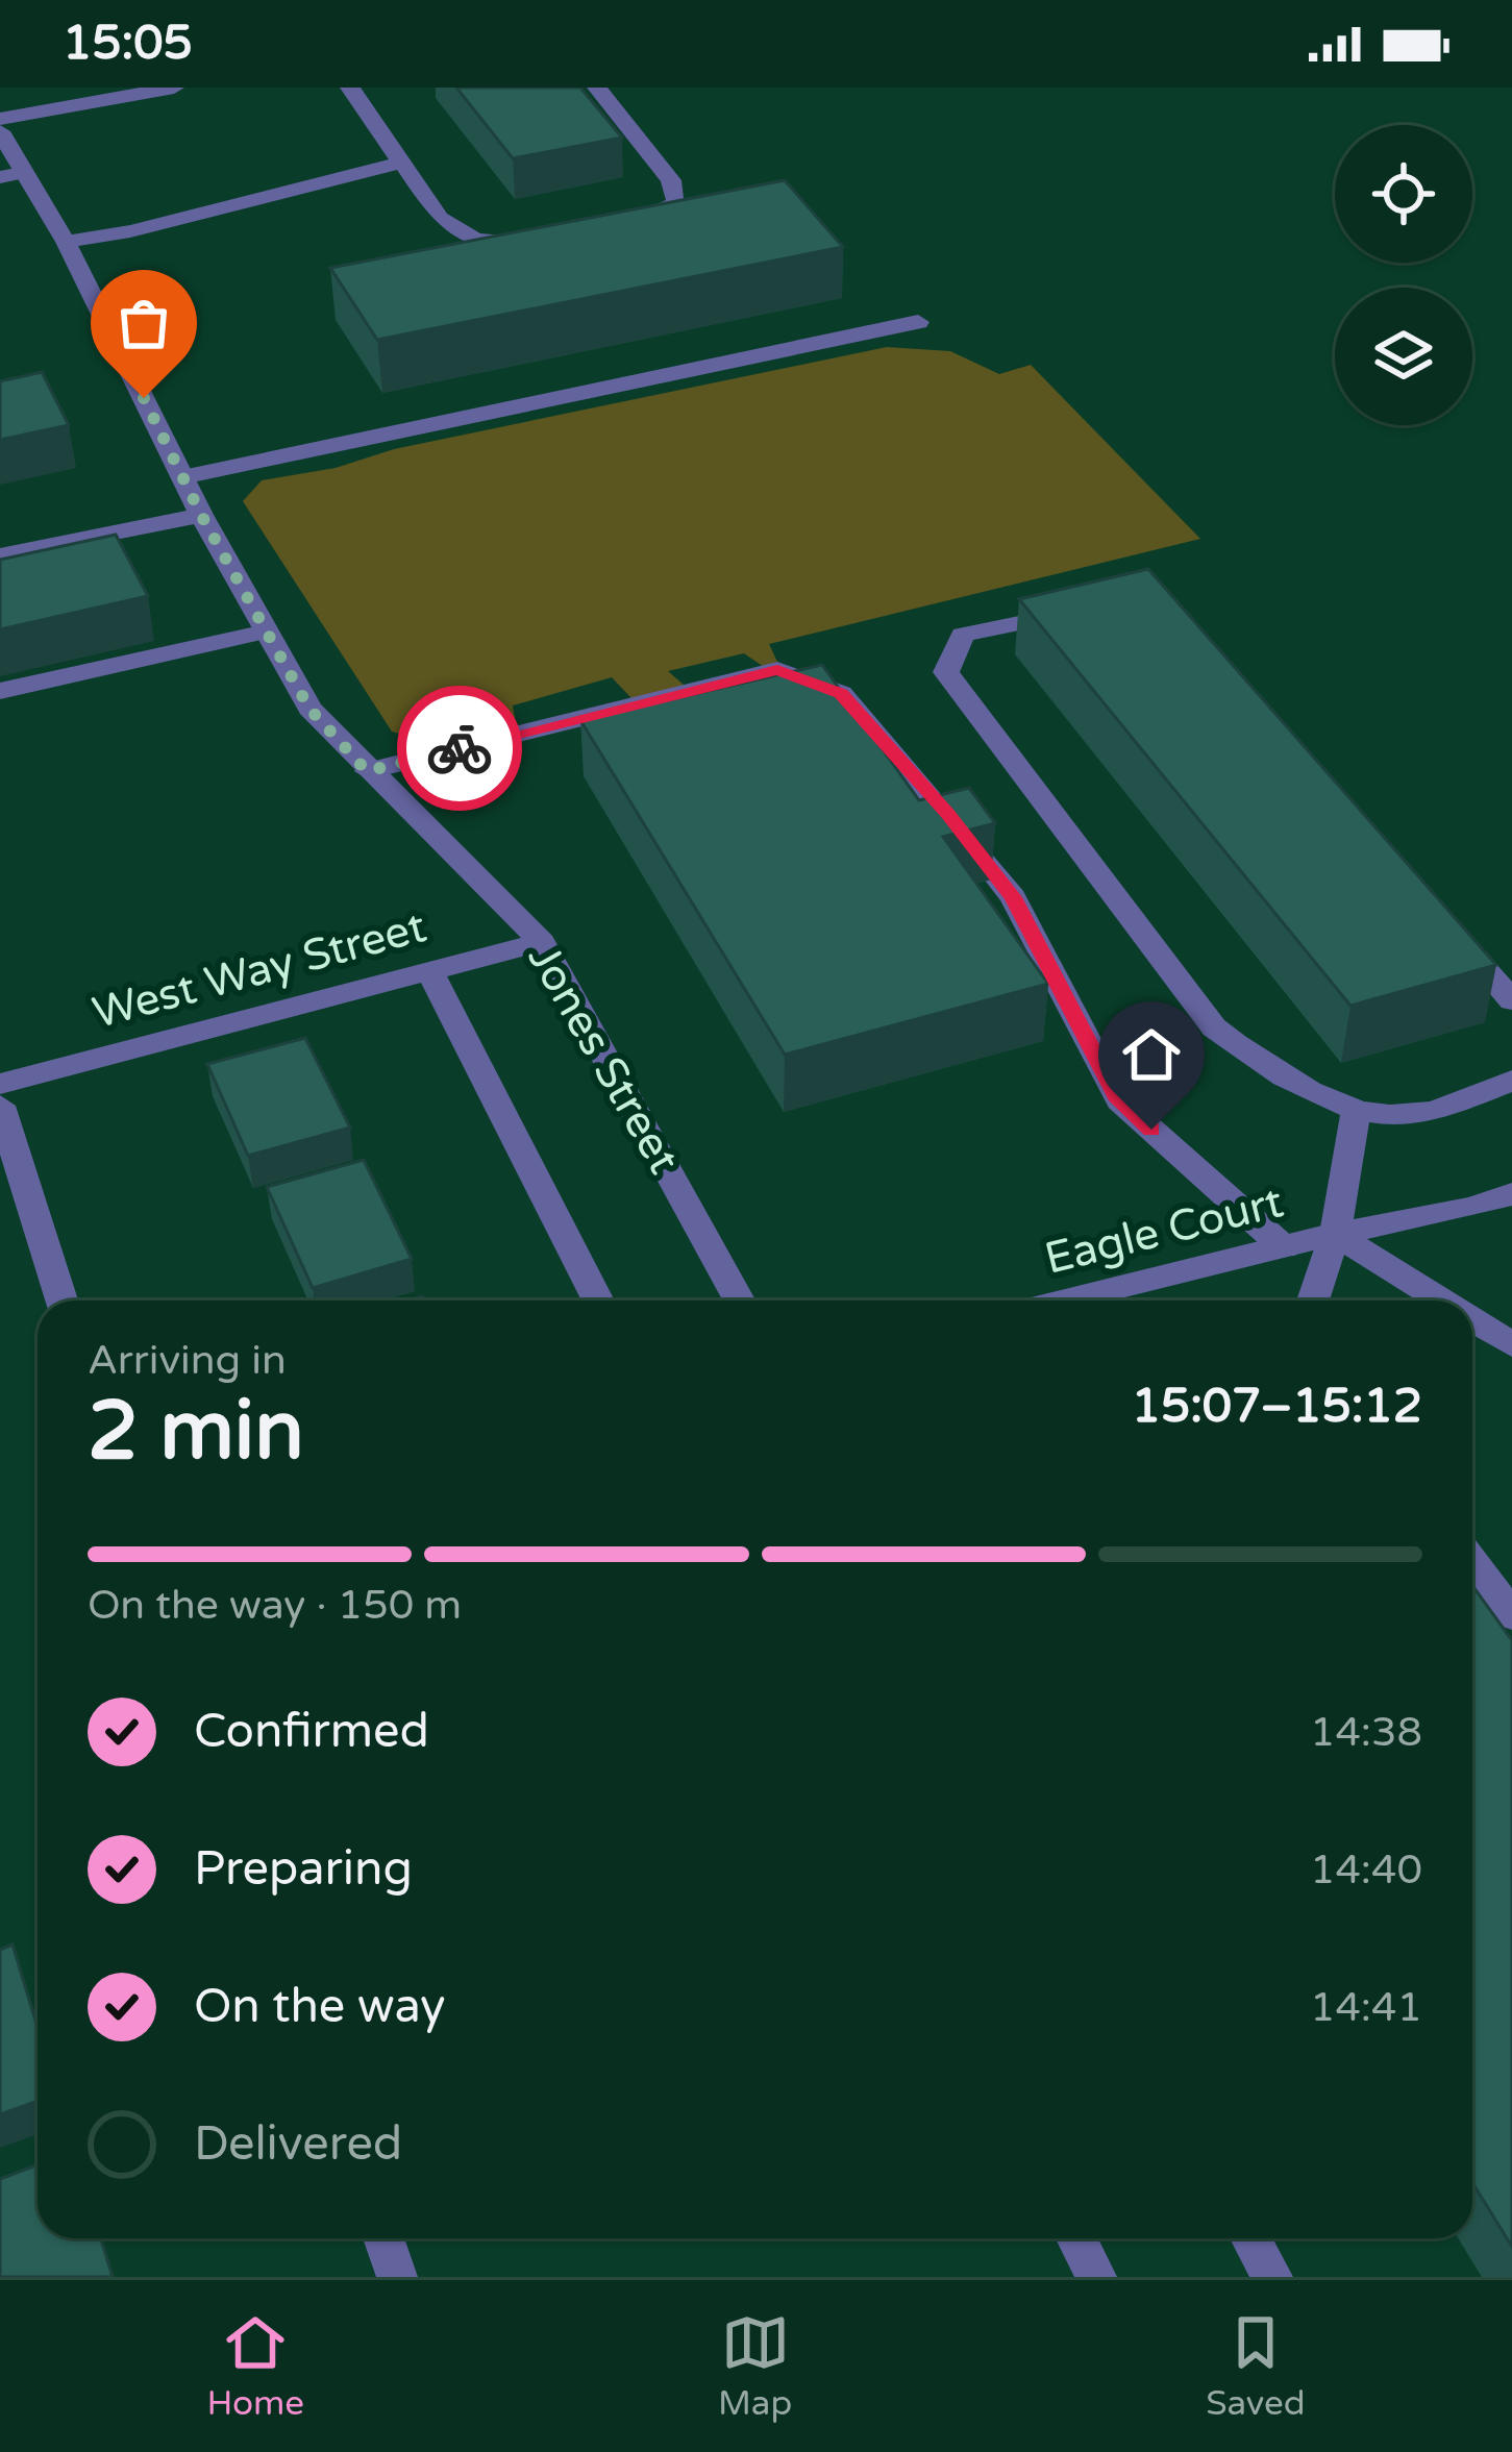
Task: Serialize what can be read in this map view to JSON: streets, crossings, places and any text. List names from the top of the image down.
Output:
{
  "streets": {
    "street": ["West Way Street", "Jones Street", "Eagle Court"]
  },
  "crossings": [
    ["West Way Street", "Jones Street"]
  ],
  "page": {
    "status": "15:05",
    "heading": ["2 min", "Arriving in", "15:07–15:12"],
    "bar": "On the way · 150 m",
    "list": [
      ["Confirmed", "14:38"],
      ["Preparing", "14:40"],
      ["On the way", "14:41"],
      "Delivered"
    ],
    "tabs": ["Home", "Map", "Saved"]
  }
}
